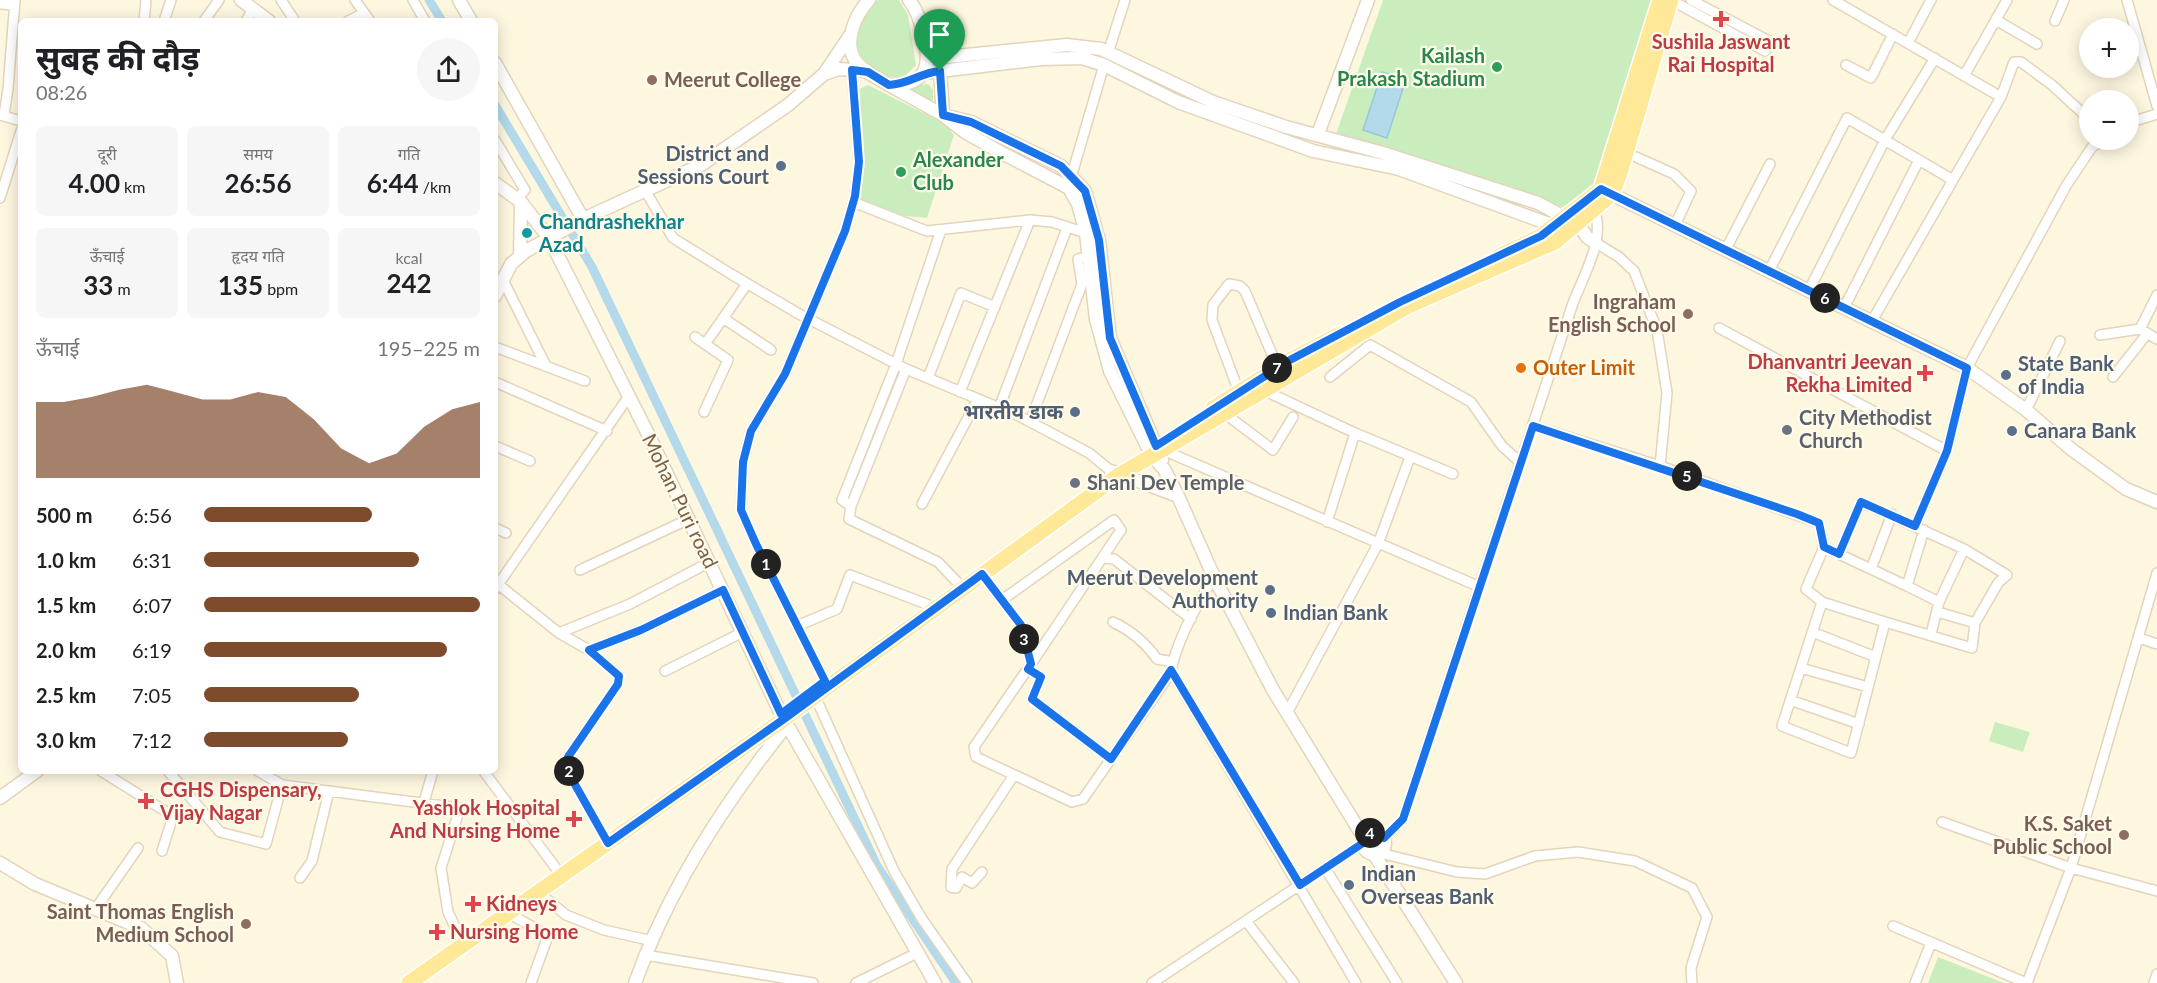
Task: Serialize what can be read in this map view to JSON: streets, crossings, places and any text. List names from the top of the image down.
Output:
{
  "streets": {
    "street": ["Mohan Puri road"]
  },
  "places": {
    "health": [
      "Sushila Jaswant Rai Hospital",
      "Dhanvantri Jeevan Rekha Limited",
      "CGHS Dispensary, Vijay Nagar",
      "Yashlok Hospital And Nursing Home",
      "Kidneys",
      "Nursing Home"
    ],
    "other": [
      "Kailash Prakash Stadium",
      "Meerut College",
      "District and Sessions Court",
      "Alexander Club",
      "Chandrashekhar Azad",
      "Ingraham English School",
      "Outer Limit",
      "State Bank of India",
      "भारतीय डाक",
      "City Methodist Church",
      "Canara Bank",
      "Shani Dev Temple",
      "Meerut Development Authority",
      "Indian Bank",
      "K.S. Saket Public School",
      "Indian Overseas Bank",
      "Saint Thomas English Medium School"
    ]
  },
  "page": {
    "map_buttons": ["+", "−"],
    "heading": ["सुबह की दौड़", "08:26"],
    "stats": [
      ["दूरी", "4.00 km"],
      ["समय", "26:56"],
      ["गति", "6:44 /km"],
      ["ऊँचाई", "33 m"],
      ["हृदय गति", "135 bpm"],
      ["kcal", "242"]
    ],
    "pins": [
      "6",
      "7",
      "5",
      "1",
      "3",
      "2",
      "4"
    ],
    "chart": ["ऊँचाई", "195–225 m"],
    "list": [
      {
        "name": "500 m",
        "note": "6:56"
      },
      {
        "name": "1.0 km",
        "note": "6:31"
      },
      {
        "name": "1.5 km",
        "note": "6:07"
      },
      {
        "name": "2.0 km",
        "note": "6:19"
      },
      {
        "name": "2.5 km",
        "note": "7:05"
      },
      {
        "name": "3.0 km",
        "note": "7:12"
      }
    ]
  }
}
